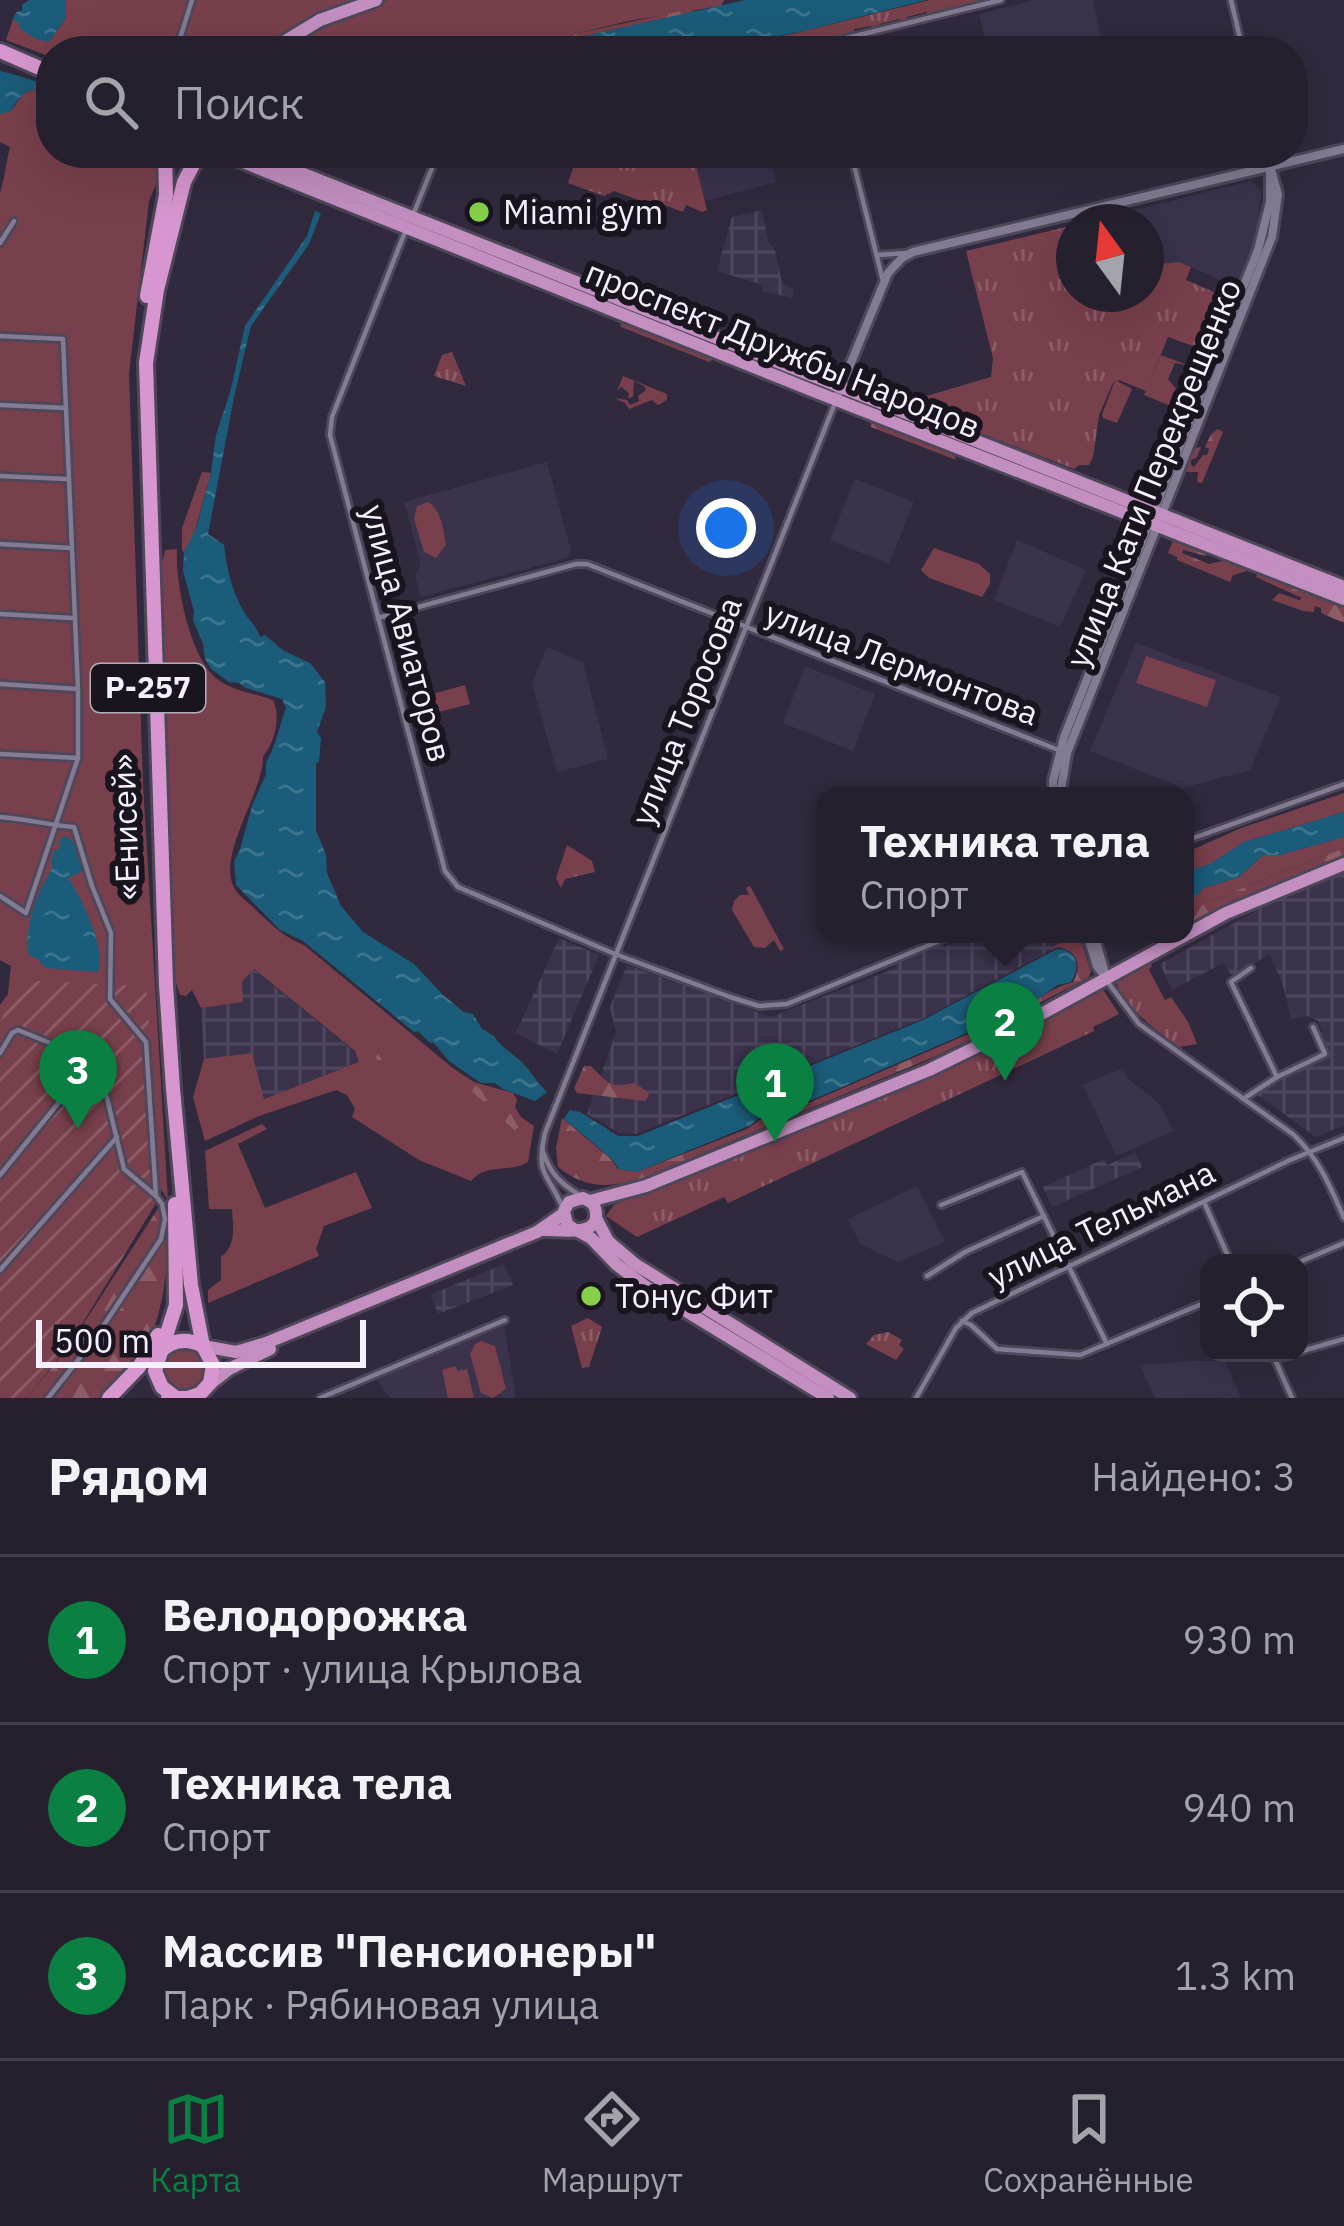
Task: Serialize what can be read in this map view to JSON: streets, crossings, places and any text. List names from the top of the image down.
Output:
{
  "streets": {
    "highway": ["Р-257", "«Енисей»"],
    "main road": ["проспект Дружбы Народов"],
    "street": [
      "улица Кати Перекрещенко",
      "улица Авиаторов",
      "улица Лермонтова",
      "улица Торосова",
      "улица Тельмана"
    ]
  },
  "crossings": [
    ["проспект Дружбы Народов", "улица Кати Перекрещенко"],
    ["проспект Дружбы Народов", "улица Авиаторов"],
    ["проспект Дружбы Народов", "улица Торосова"],
    ["улица Кати Перекрещенко", "улица Лермонтова"],
    ["улица Авиаторов", "улица Лермонтова"],
    ["улица Авиаторов", "улица Торосова"],
    ["улица Лермонтова", "улица Торосова"],
    ["Р-257", "«Енисей»"]
  ],
  "places": ["Miami gym", "Тонус Фит"],
  "scale_bar": "500 m",
  "north": "top",
  "page": {
    "search": "Поиск",
    "popup": ["Техника тела", "Спорт"],
    "pins": ["2", "3", "1"],
    "scale": "500 m",
    "heading": ["Рядом", "Найдено: 3"],
    "list": [
      {
        "mark": "1",
        "name": "Велодорожка",
        "note": "Спорт · улица Крылова",
        "value": "930 m"
      },
      {
        "mark": "2",
        "name": "Техника тела",
        "note": "Спорт",
        "value": "940 m"
      },
      {
        "mark": "3",
        "name": "Массив \"Пенсионеры\"",
        "note": "Парк · Рябиновая улица",
        "value": "1.3 km"
      }
    ],
    "nav": ["Карта", "Маршрут", "Сохранённые"]
  }
}
